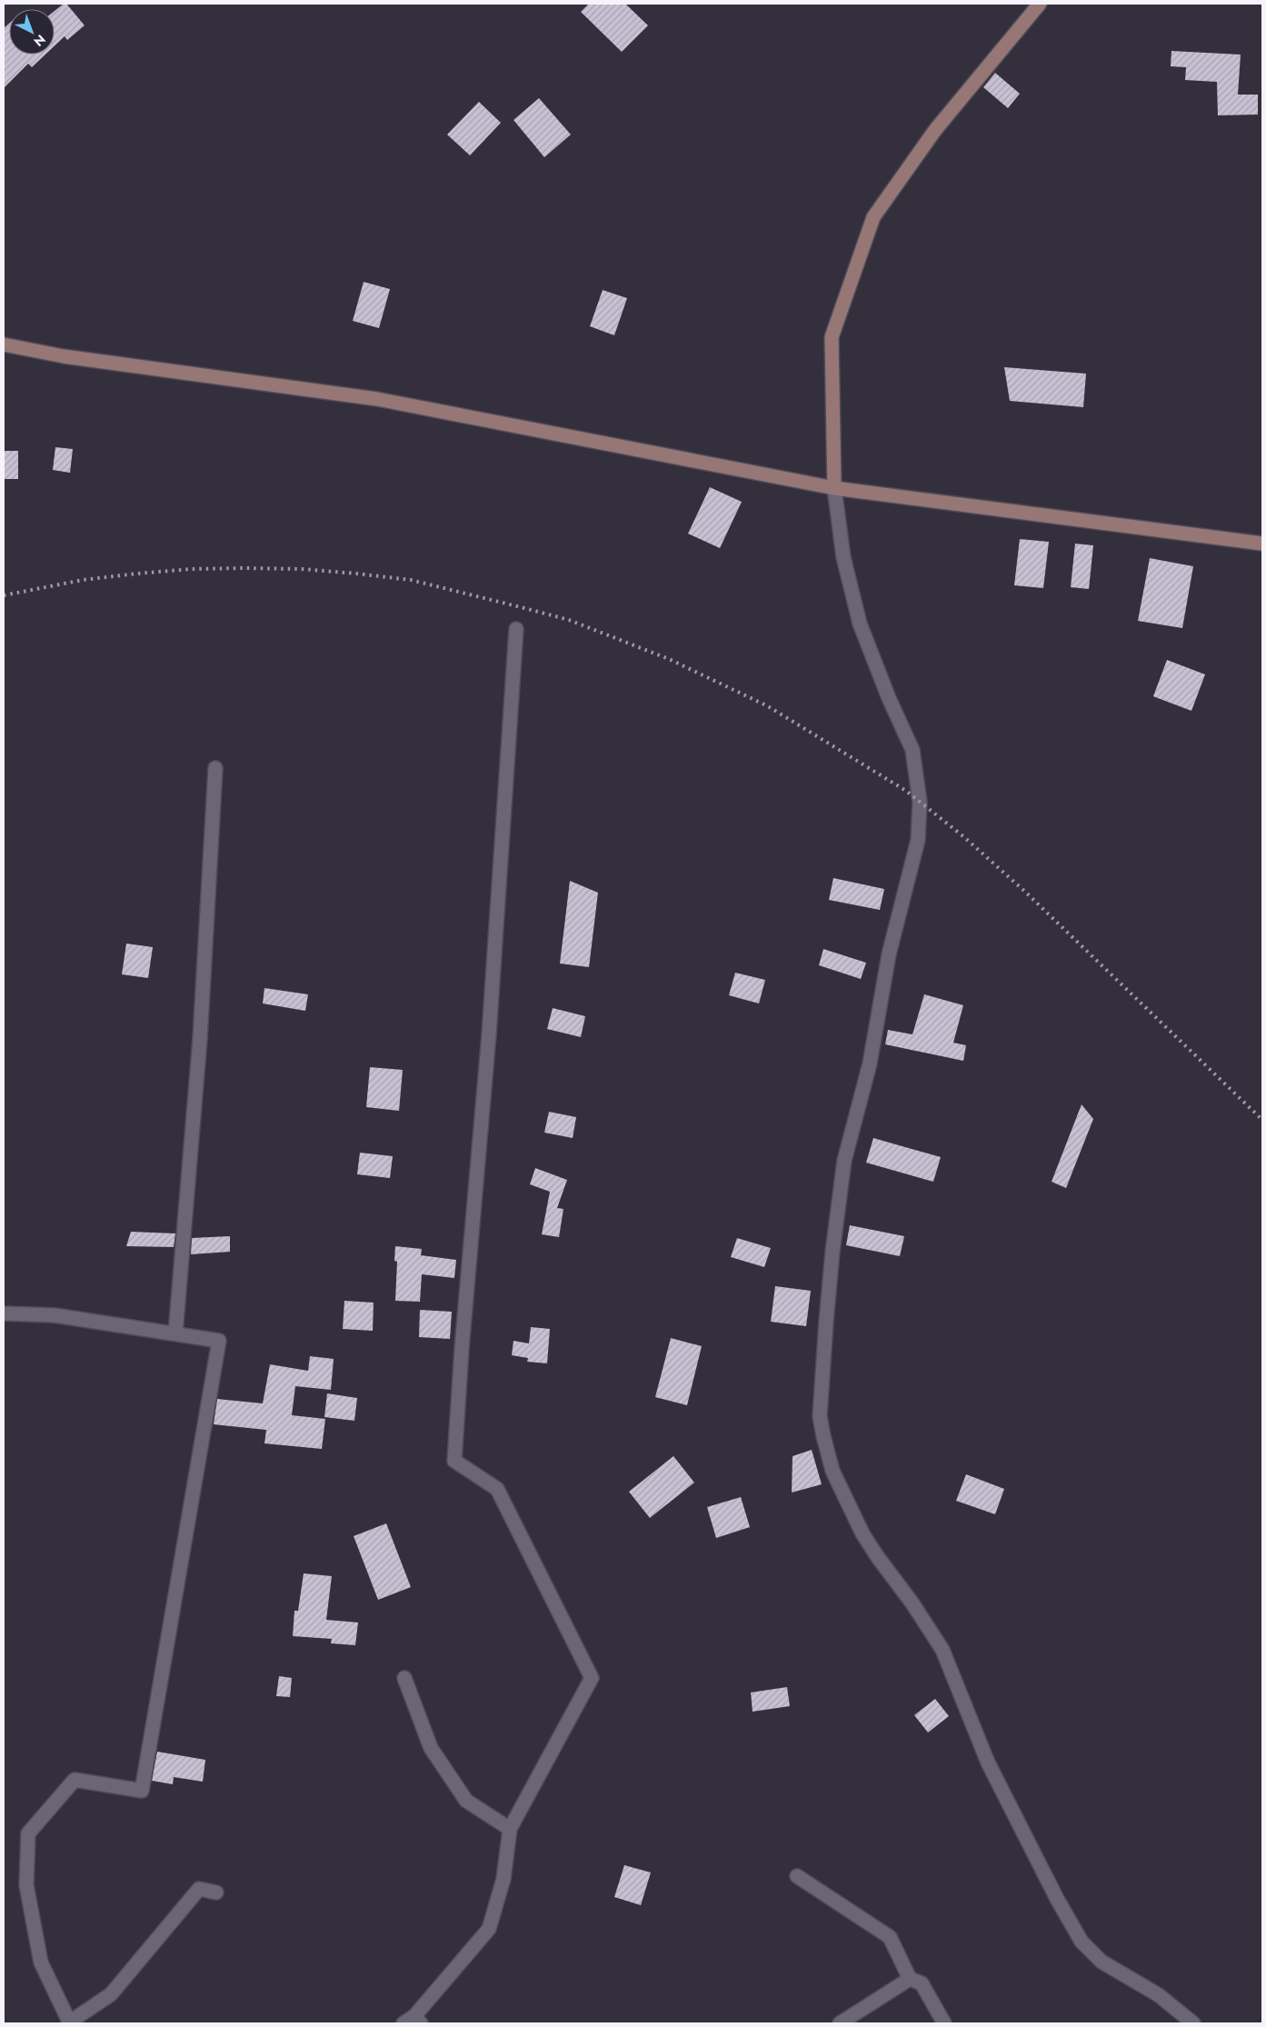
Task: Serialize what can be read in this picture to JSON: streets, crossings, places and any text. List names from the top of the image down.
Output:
{
  "north": "bottom right"
}
